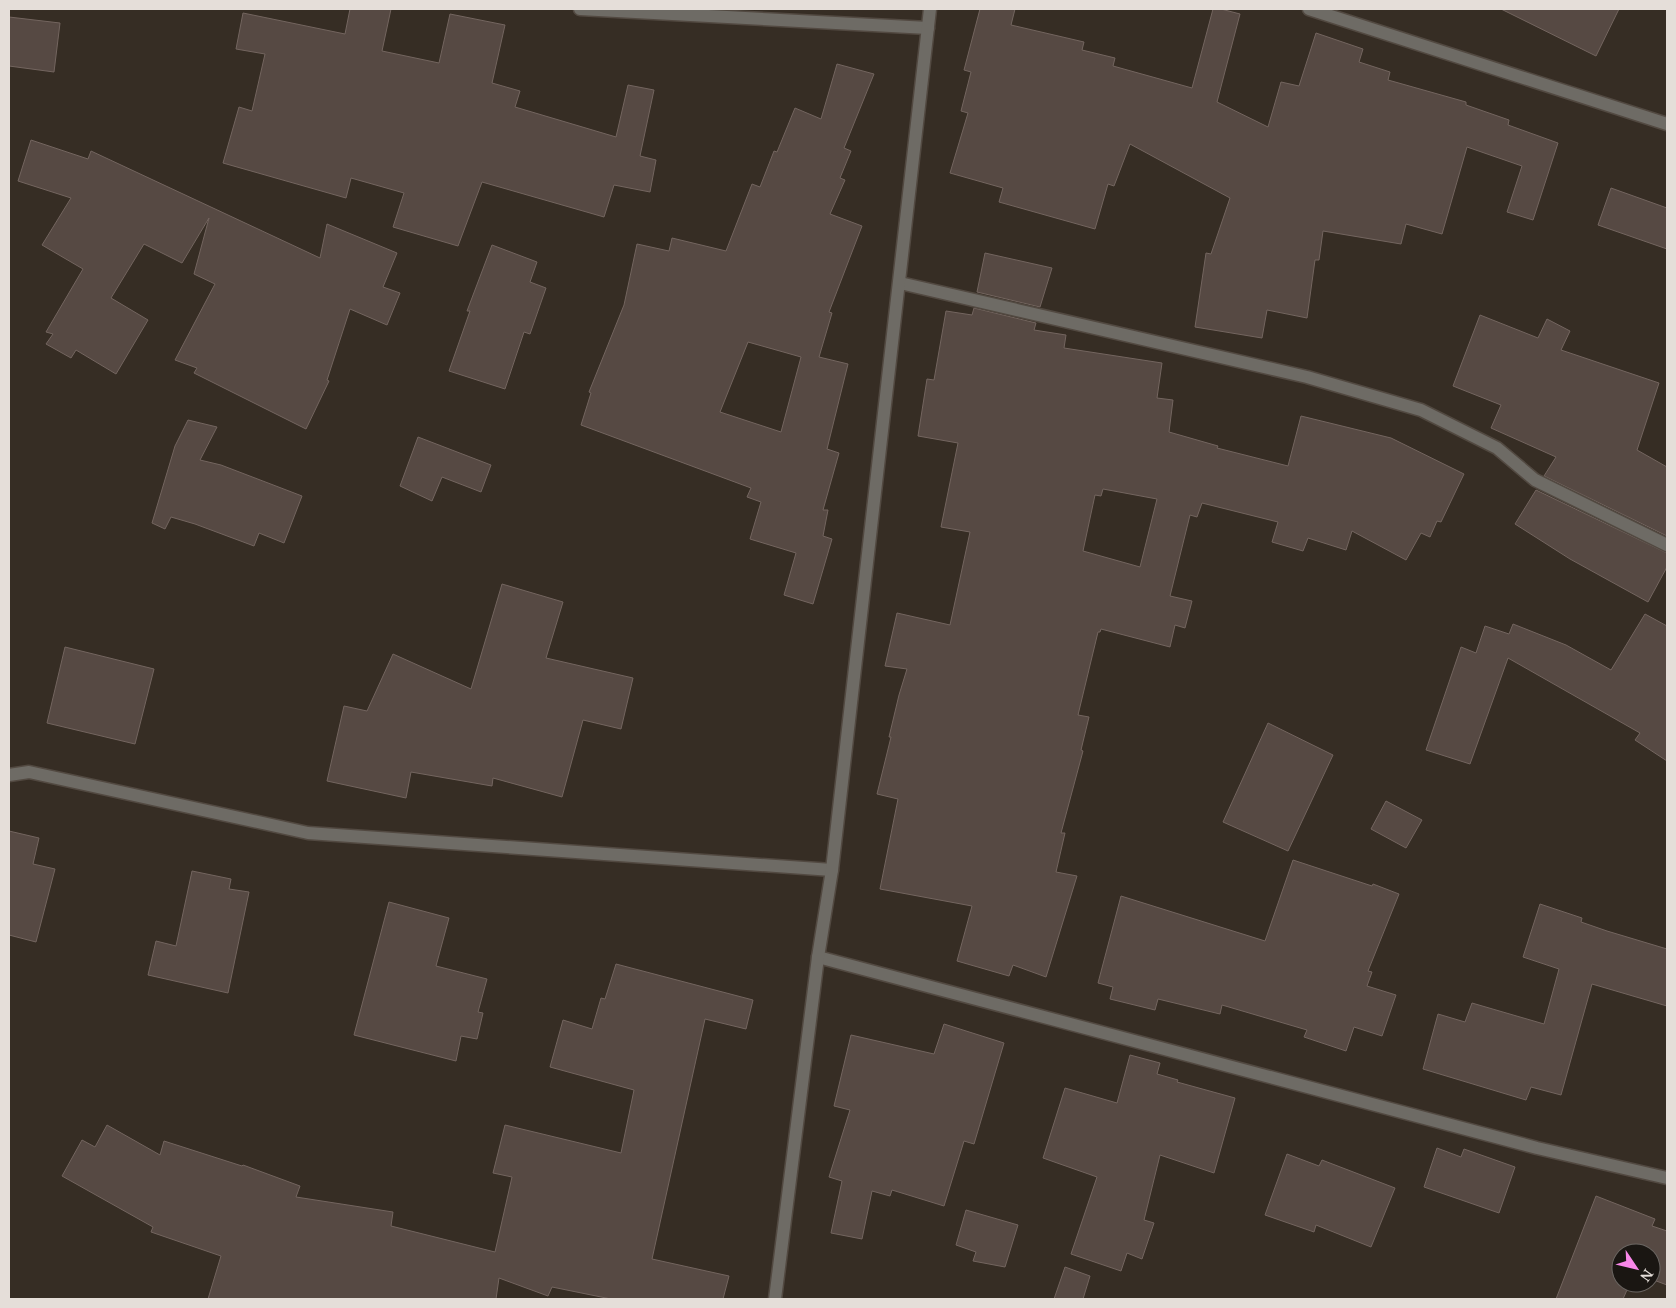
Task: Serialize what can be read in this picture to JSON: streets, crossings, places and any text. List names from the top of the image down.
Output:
{
  "north": "bottom right"
}
